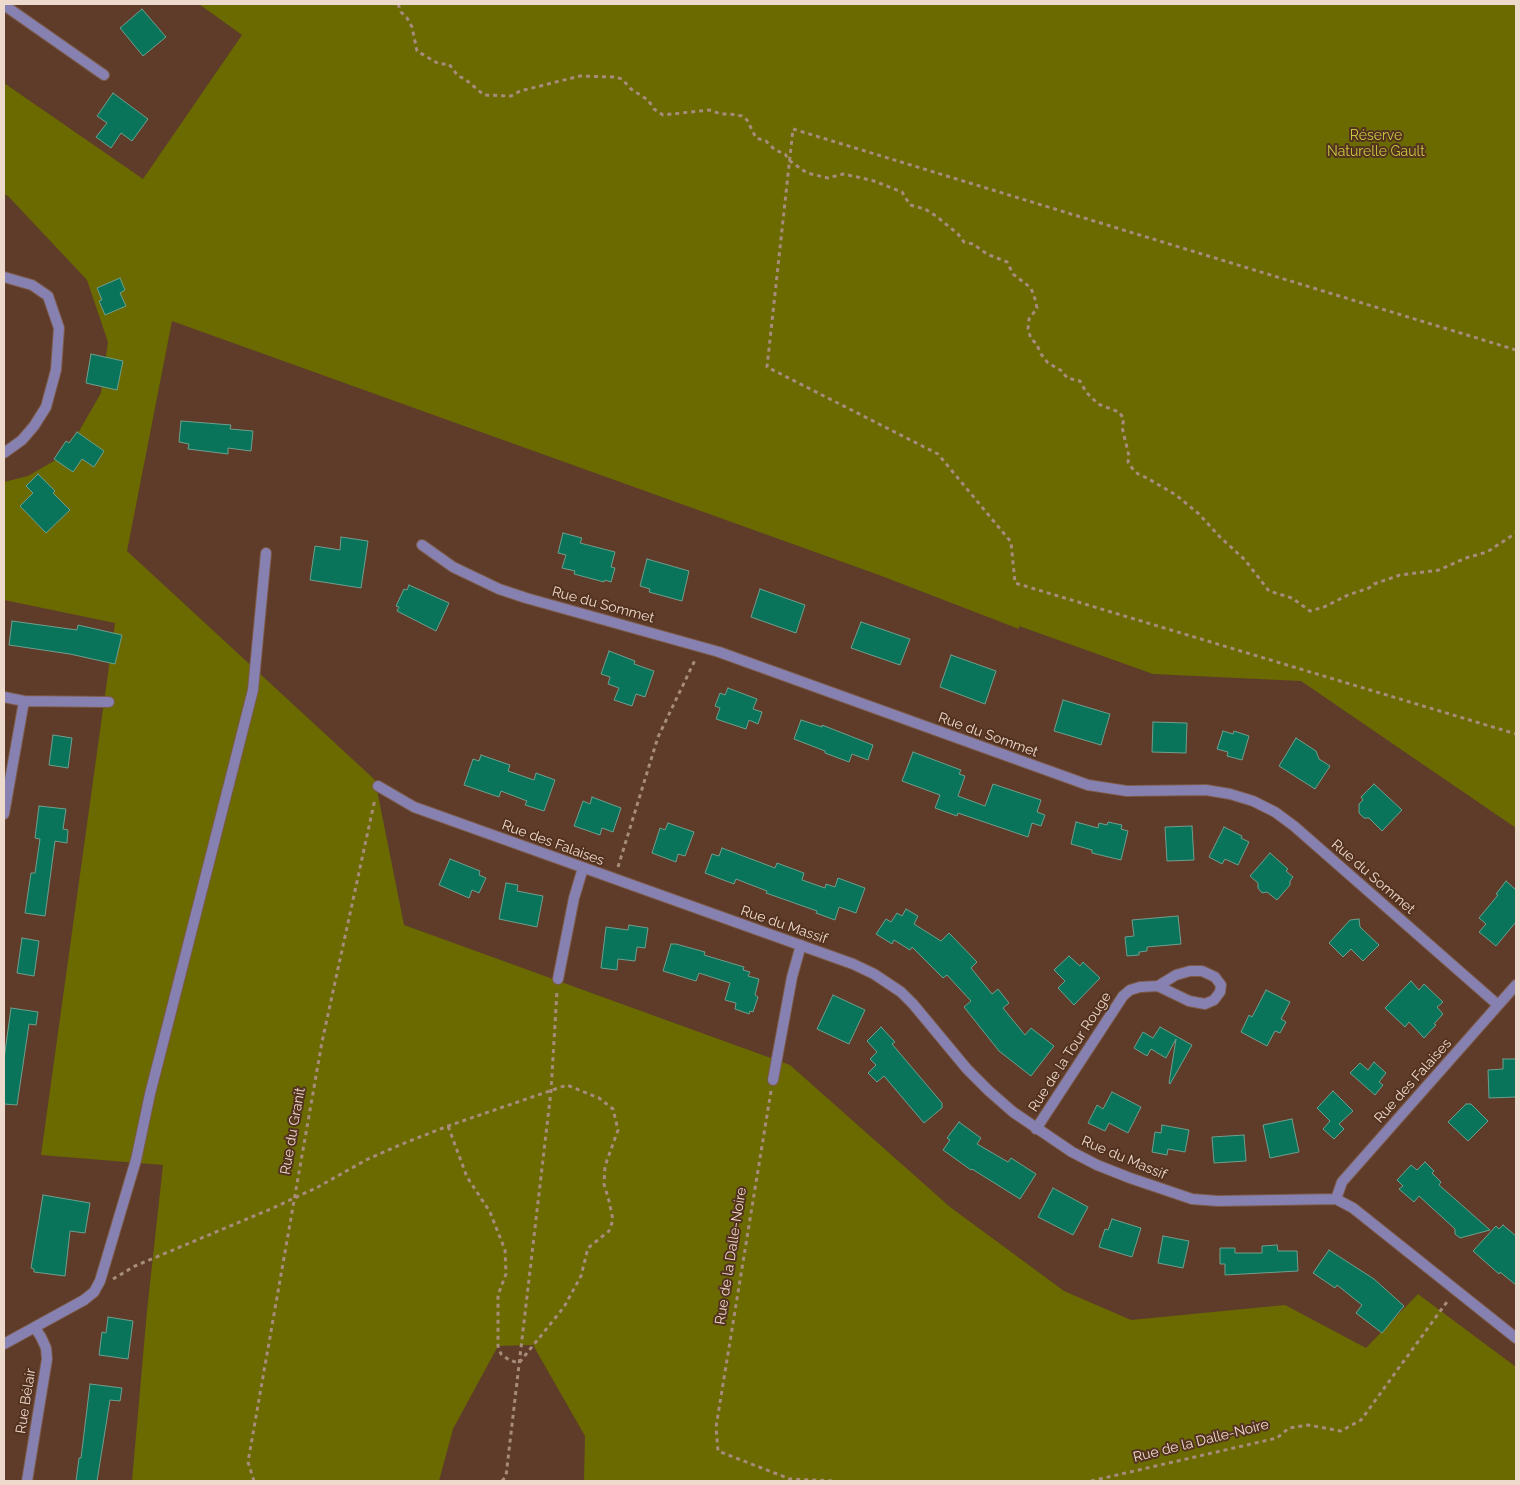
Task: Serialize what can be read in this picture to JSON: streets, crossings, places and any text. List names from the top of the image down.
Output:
{
  "streets": {
    "street": [
      "Rue du Sommet",
      "Rue des Falaises",
      "Rue du Massif",
      "Rue de la Tour Rouge",
      "Rue Bélair"
    ],
    "path": ["Rue du Granit", "Rue de la Dalle-Noire"]
  },
  "crossings": [
    ["Rue du Sommet", "Rue des Falaises"],
    ["Rue des Falaises", "Rue du Massif"],
    ["Rue des Falaises", "Rue du Granit"],
    ["Rue du Massif", "Rue de la Tour Rouge"]
  ],
  "parks": ["Réserve Naturelle Gault"]
}
